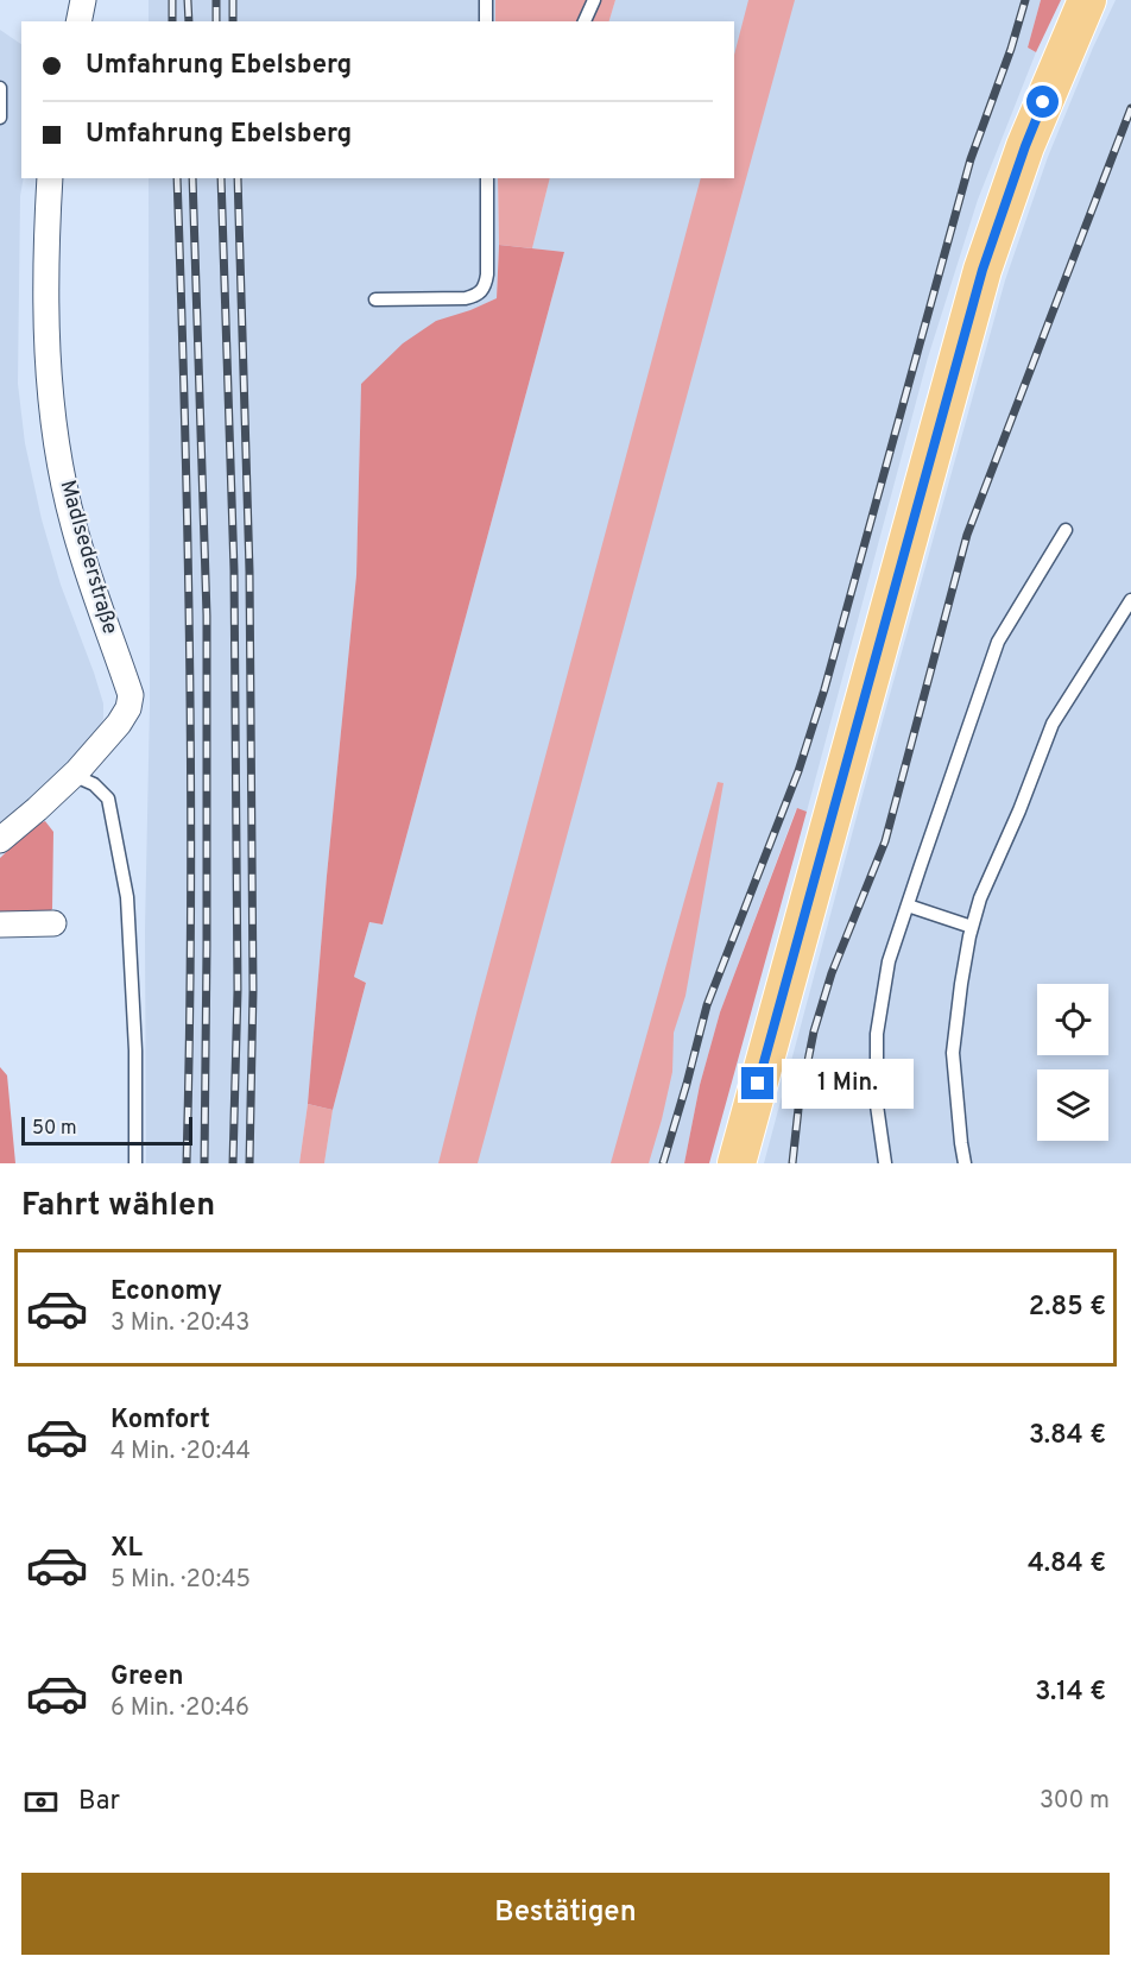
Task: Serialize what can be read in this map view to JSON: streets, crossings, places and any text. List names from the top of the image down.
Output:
{
  "streets": {
    "street": ["Madlsederstraße"]
  },
  "scale_bar": "50 m",
  "page": {
    "banner": ["Umfahrung Ebelsberg", "Umfahrung Ebelsberg"],
    "bubble": "1 Min.",
    "scale": "50 m",
    "heading": "Fahrt wählen",
    "list": [
      {
        "name": "Economy",
        "note": "3 Min. · 20:43",
        "value": "2.85 €"
      },
      {
        "name": "Komfort",
        "note": "4 Min. · 20:44",
        "value": "3.84 €"
      },
      {
        "name": "XL",
        "note": "5 Min. · 20:45",
        "value": "4.84 €"
      },
      {
        "name": "Green",
        "note": "6 Min. · 20:46",
        "value": "3.14 €"
      }
    ],
    "pay": ["Bar", "300 m"],
    "buttons": "Bestätigen"
  }
}
